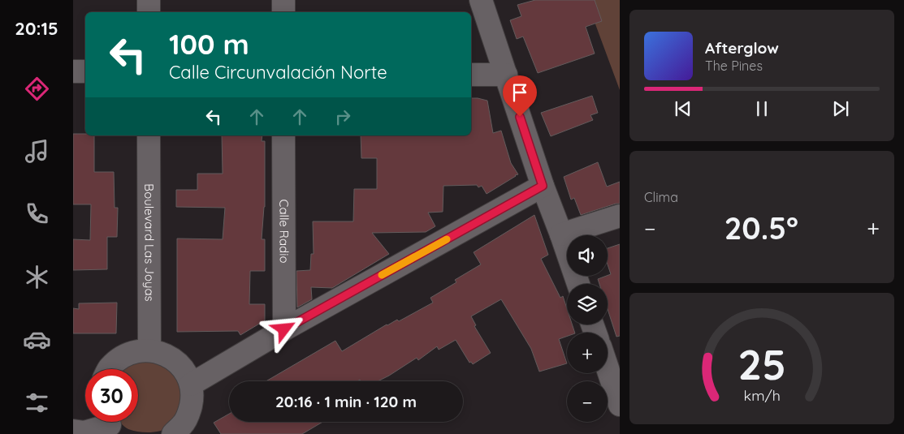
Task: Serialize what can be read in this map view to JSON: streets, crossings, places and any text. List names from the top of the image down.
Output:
{
  "streets": {
    "street": ["Calle Radio", "Boulevard Las Joyas"]
  },
  "page": {
    "tabs": "20:15",
    "turn": ["100 m", "Calle Circunvalación Norte"],
    "song": ["Afterglow", "The Pines"],
    "tile": "Clima",
    "heat": ["−", "20.5°", "+"],
    "map_buttons": ["+", "−"],
    "limit": "30",
    "trip": "20:16 · 1 min · 120 m",
    "gauge": ["25", "km/h"]
  }
}
